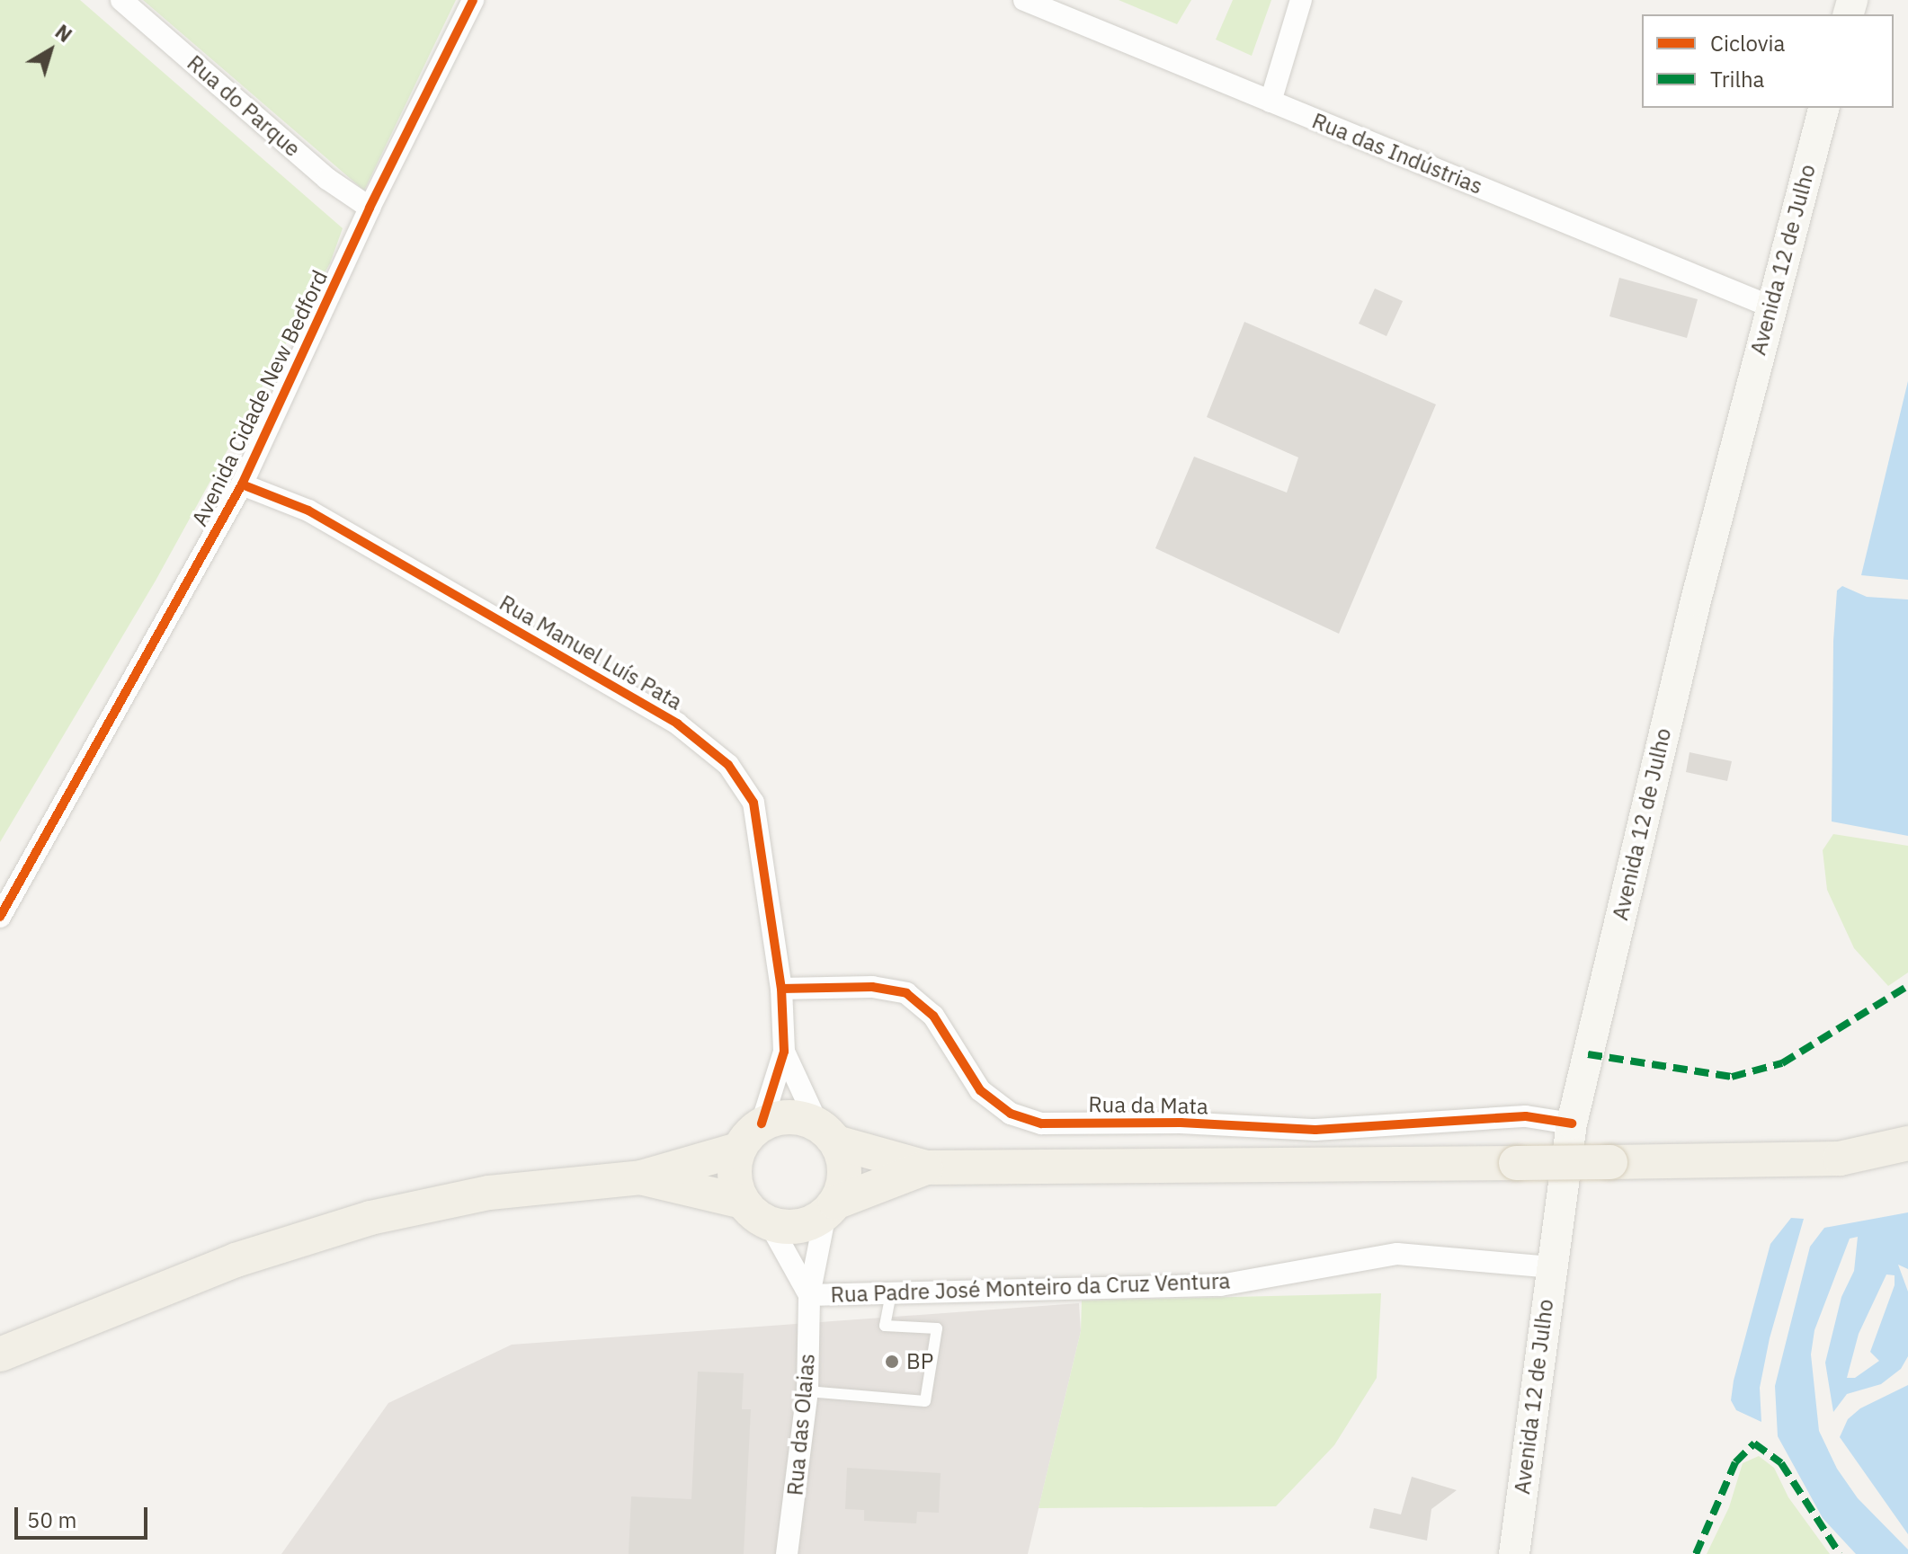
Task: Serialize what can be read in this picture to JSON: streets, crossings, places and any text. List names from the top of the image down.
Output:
{
  "streets": {
    "main road": ["Avenida 12 de Julho"],
    "street": [
      "Rua do Parque",
      "Rua das Indústrias",
      "Avenida Cidade New Bedford",
      "Rua Manuel Luís Pata",
      "Rua da Mata",
      "Rua Padre José Monteiro da Cruz Ventura",
      "Rua das Olaias"
    ]
  },
  "crossings": [
    ["Rua do Parque", "Avenida Cidade New Bedford"],
    ["Rua das Indústrias", "Avenida 12 de Julho"],
    ["Avenida 12 de Julho", "Rua da Mata"],
    ["Avenida 12 de Julho", "Rua Padre José Monteiro da Cruz Ventura"],
    ["Avenida Cidade New Bedford", "Rua Manuel Luís Pata"],
    ["Rua Manuel Luís Pata", "Rua da Mata"],
    ["Rua Padre José Monteiro da Cruz Ventura", "Rua das Olaias"]
  ],
  "places": ["BP"],
  "legend": ["Ciclovia", "Trilha"],
  "scale_bar": "50 m",
  "north": "top right"
}
